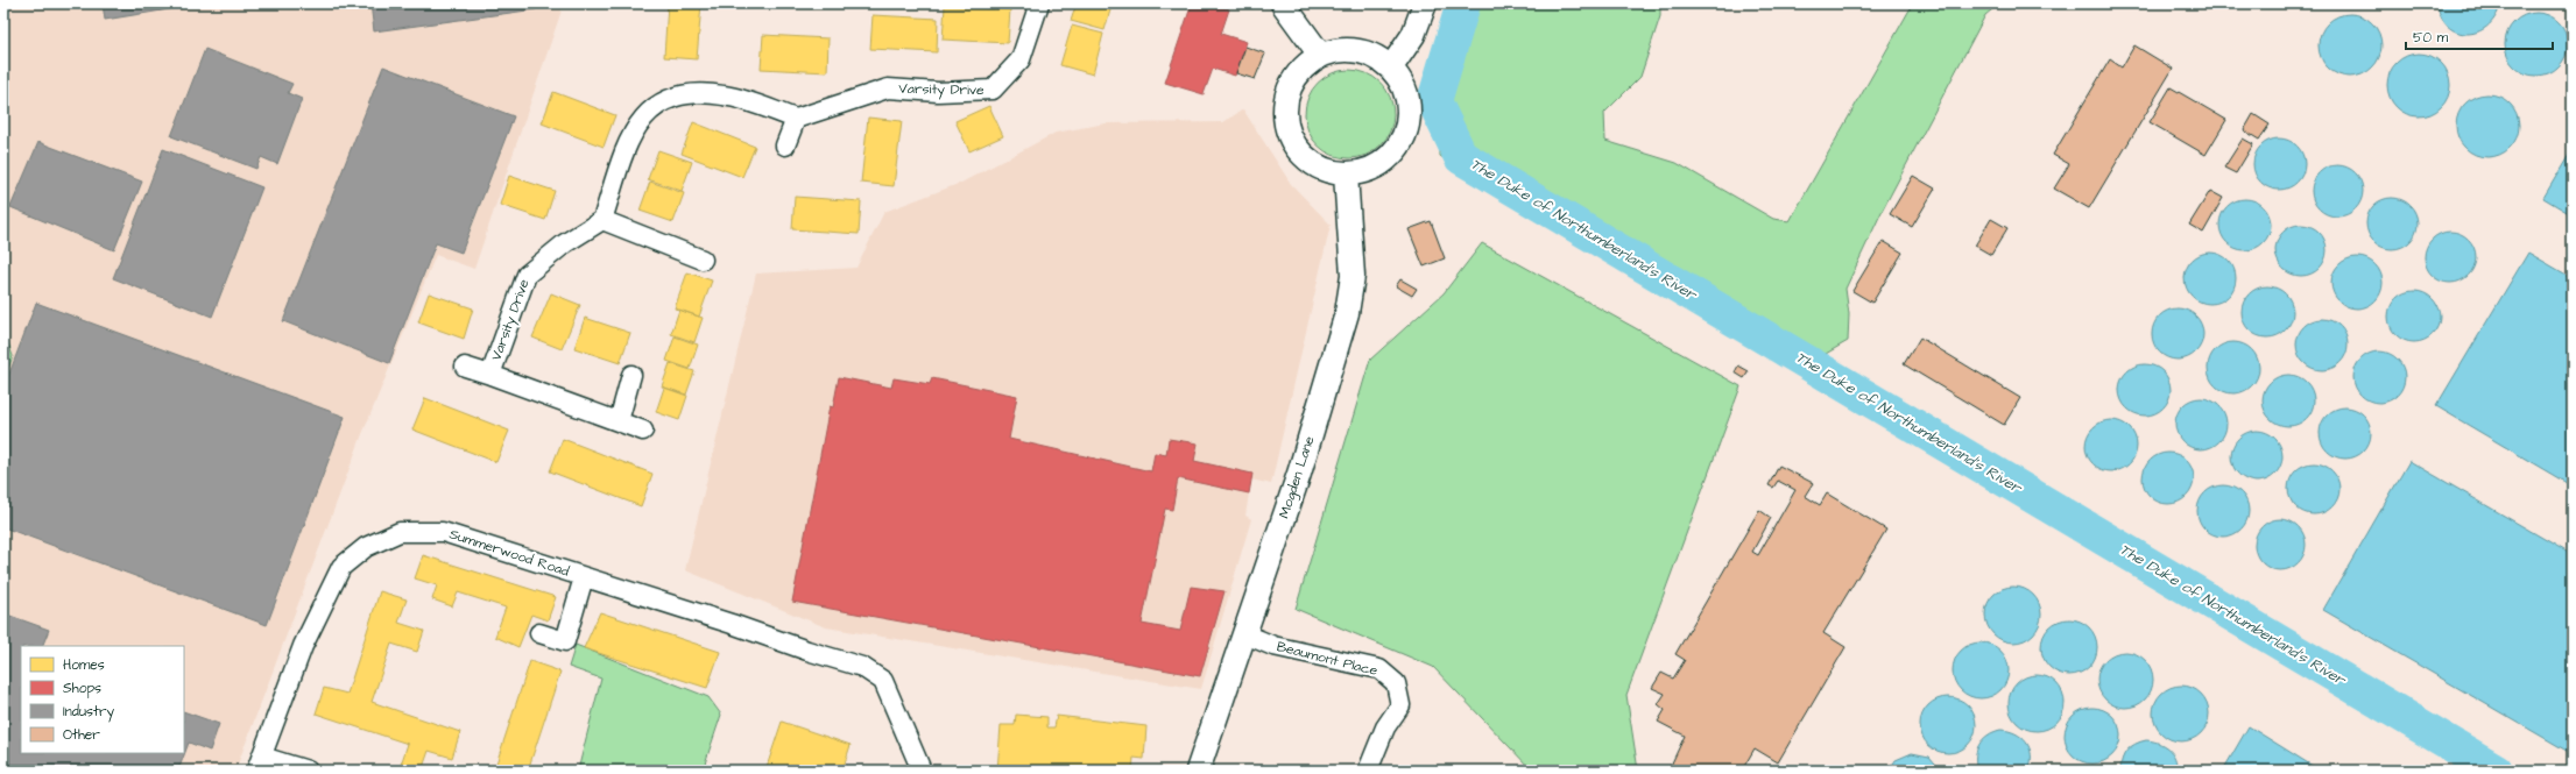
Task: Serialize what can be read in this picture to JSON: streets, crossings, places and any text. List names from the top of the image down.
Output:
{
  "streets": {
    "street": [
      "Varsity Drive",
      "Mogden Lane",
      "Summerwood Road",
      "Beaumont Place"
    ]
  },
  "crossings": [
    ["Mogden Lane", "Beaumont Place"]
  ],
  "water": ["The Duke of Northumberland's River"],
  "legend": [
    "Homes",
    "Shops",
    "Industry",
    "Other"
  ],
  "scale_bar": "50 m"
}
